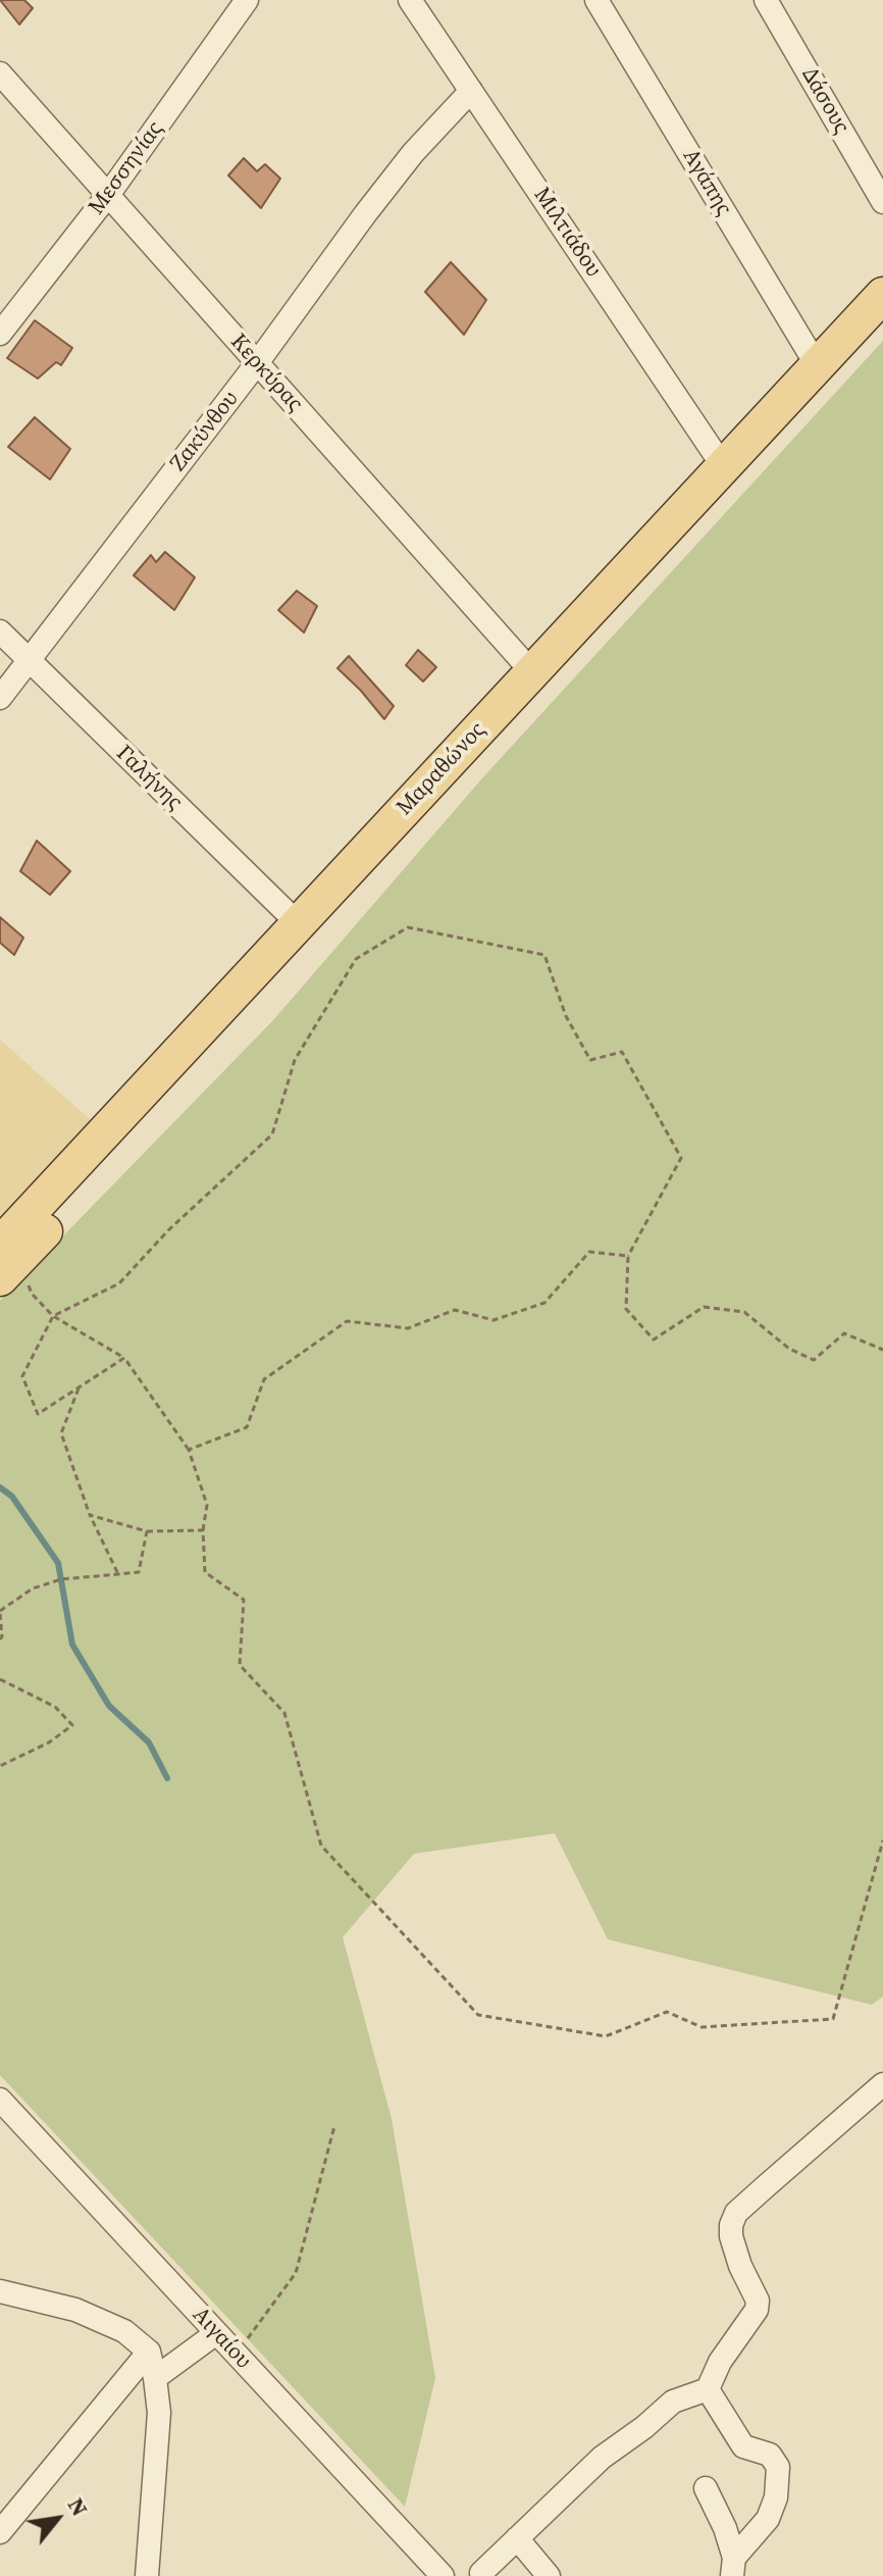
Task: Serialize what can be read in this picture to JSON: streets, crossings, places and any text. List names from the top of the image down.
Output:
{
  "streets": {
    "main road": ["Μαραθώνος"],
    "street": [
      "Δάσους",
      "Μεσσηνίας",
      "Αγάπης",
      "Μιλτιάδου",
      "Κερκύρας",
      "Ζακύνθου",
      "Γαλήνης",
      "Αιγαίου"
    ]
  },
  "crossings": [
    ["Μεσσηνίας", "Κερκύρας"],
    ["Αγάπης", "Μαραθώνος"],
    ["Μιλτιάδου", "Ζακύνθου"],
    ["Μιλτιάδου", "Μαραθώνος"],
    ["Κερκύρας", "Ζακύνθου"],
    ["Κερκύρας", "Μαραθώνος"],
    ["Ζακύνθου", "Γαλήνης"],
    ["Μαραθώνος", "Γαλήνης"]
  ],
  "north": "top right"
}
